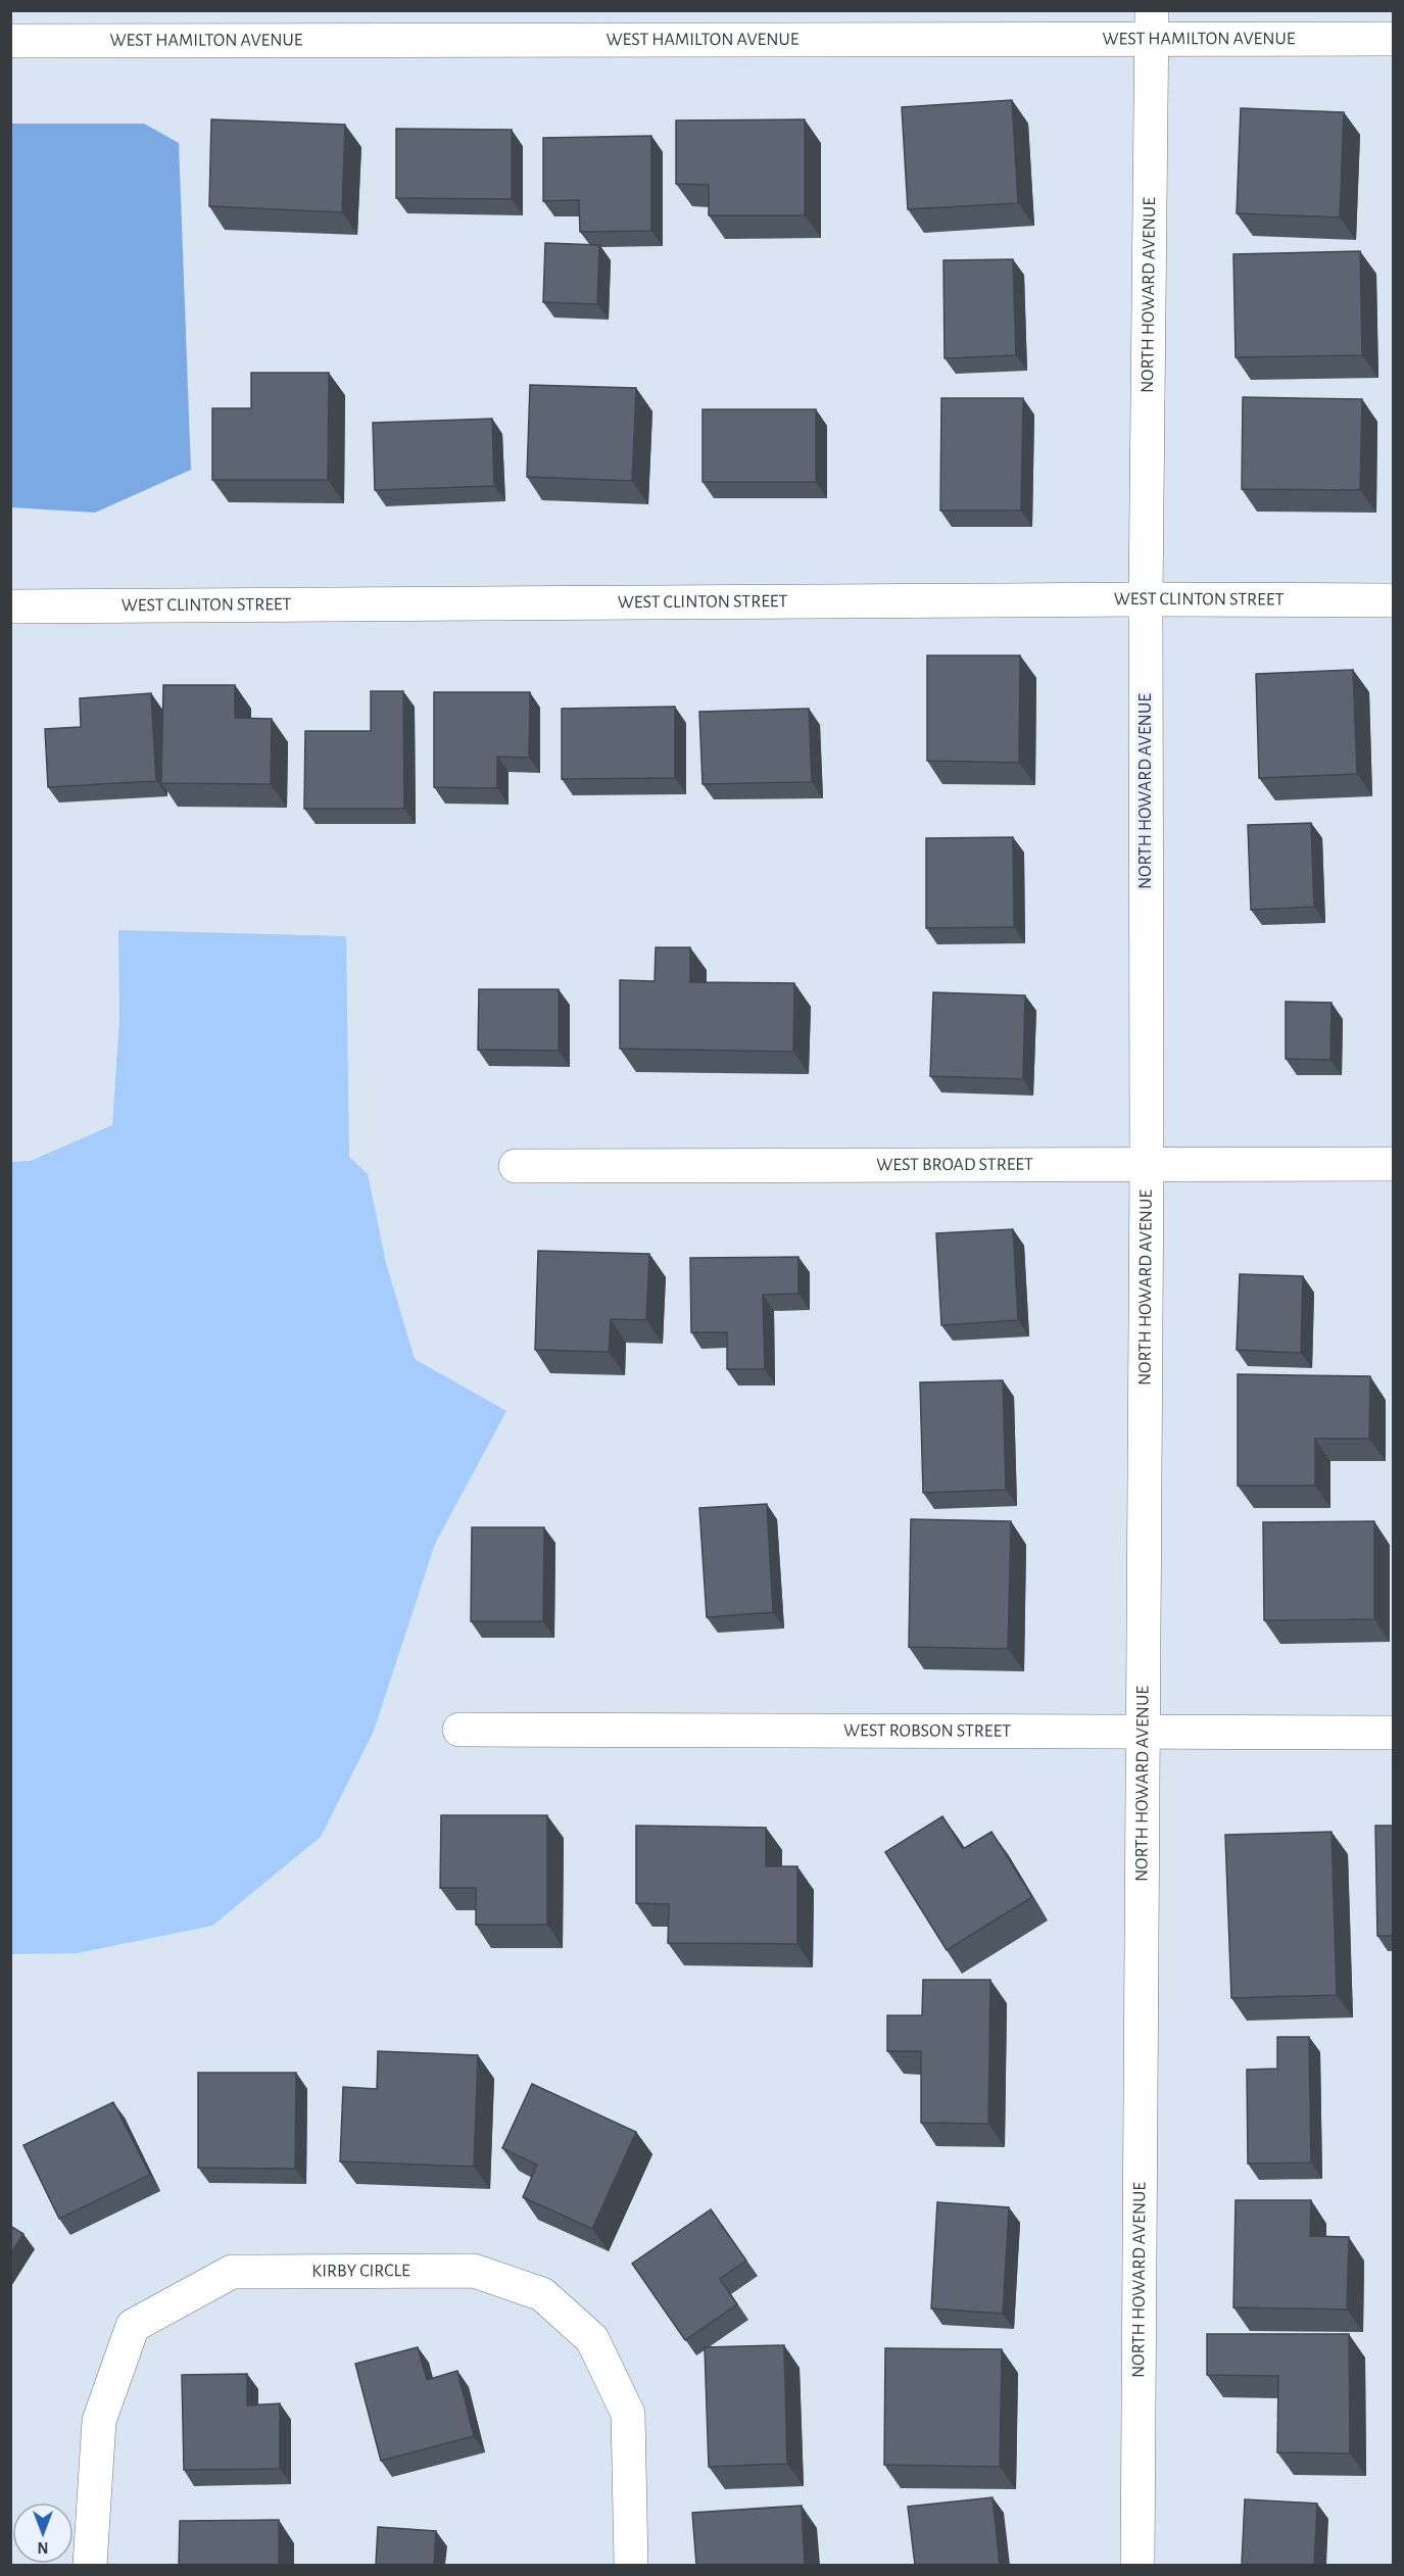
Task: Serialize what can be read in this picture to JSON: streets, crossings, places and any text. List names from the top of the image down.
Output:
{
  "streets": {
    "street": [
      "WEST HAMILTON AVENUE",
      "NORTH HOWARD AVENUE",
      "WEST CLINTON STREET",
      "WEST BROAD STREET",
      "WEST ROBSON STREET",
      "KIRBY CIRCLE"
    ]
  },
  "crossings": [
    ["WEST HAMILTON AVENUE", "NORTH HOWARD AVENUE"],
    ["NORTH HOWARD AVENUE", "WEST CLINTON STREET"],
    ["NORTH HOWARD AVENUE", "WEST BROAD STREET"],
    ["NORTH HOWARD AVENUE", "WEST ROBSON STREET"]
  ],
  "north": "bottom"
}
